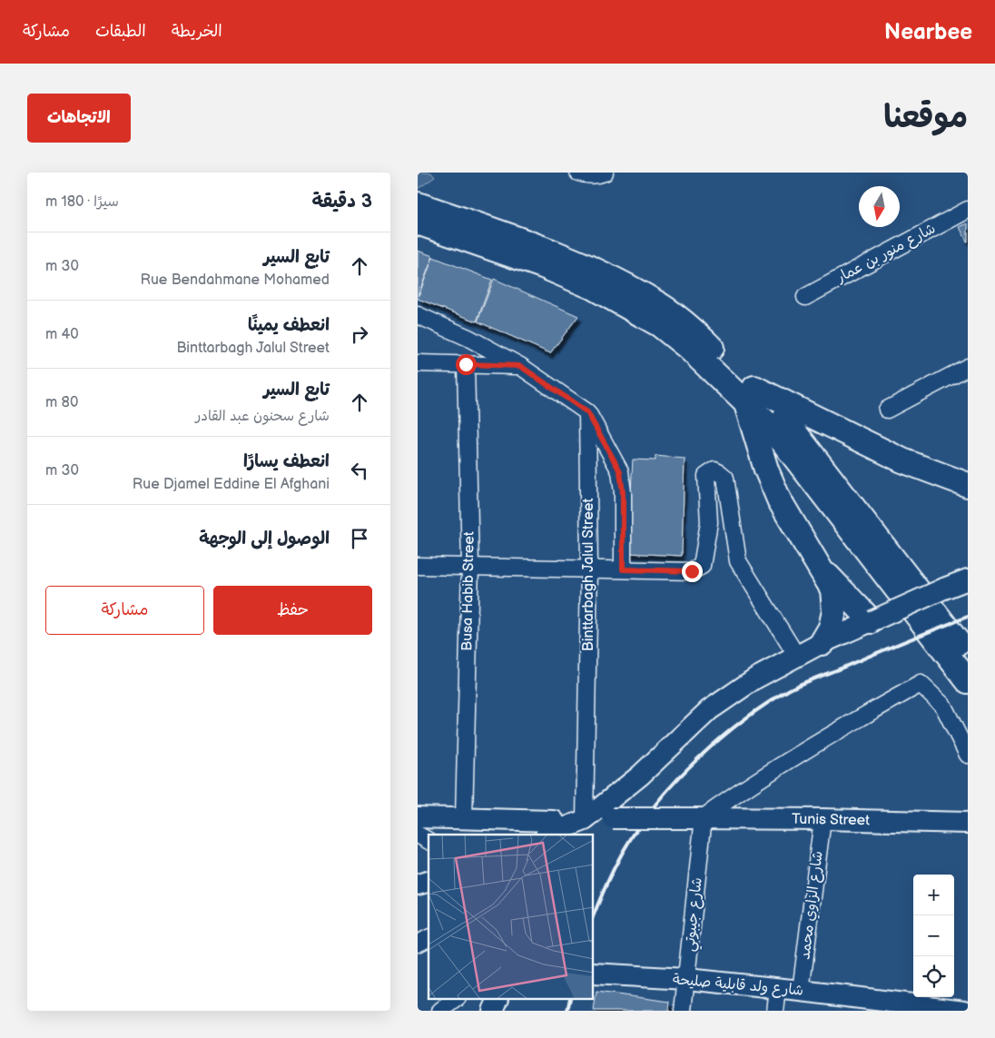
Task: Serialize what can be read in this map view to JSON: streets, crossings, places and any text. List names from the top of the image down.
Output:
{
  "streets": {
    "main road": ["Tunis Street", "شارع ولد قابلية صليحة"],
    "street": [
      "شارع منور بن عمار",
      "Binttarbagh Jalul Street",
      "Busa Habib Street",
      "شارع الزاوي محمد",
      "شارع جيبوتي"
    ]
  },
  "crossings": [
    ["Binttarbagh Jalul Street", "Tunis Street"],
    ["Tunis Street", "شارع الزاوي محمد"],
    ["Tunis Street", "شارع جيبوتي"],
    ["شارع الزاوي محمد", "شارع ولد قابلية صليحة"],
    ["شارع جيبوتي", "شارع ولد قابلية صليحة"]
  ],
  "north": "bottom",
  "page": {
    "header": "Nearbee",
    "nav": ["الخريطة", "الطبقات", "مشاركة"],
    "title": "موقعنا",
    "buttons": [
      "الاتجاهات",
      ["حفظ", "مشاركة"]
    ],
    "heading": ["3 دقيقة", "سيرًا · 180 m"],
    "list": [
      ["تابع السير", "Rue Bendahmane Mohamed", "30 m"],
      ["انعطف يمينًا", "Binttarbagh Jalul Street", "40 m"],
      ["تابع السير", "شارع سحنون عبد القادر", "80 m"],
      ["انعطف يسارًا", "Rue Djamel Eddine El Afghani", "30 m"],
      "الوصول إلى الوجهة"
    ],
    "map_buttons": ["+", "−"]
  }
}
